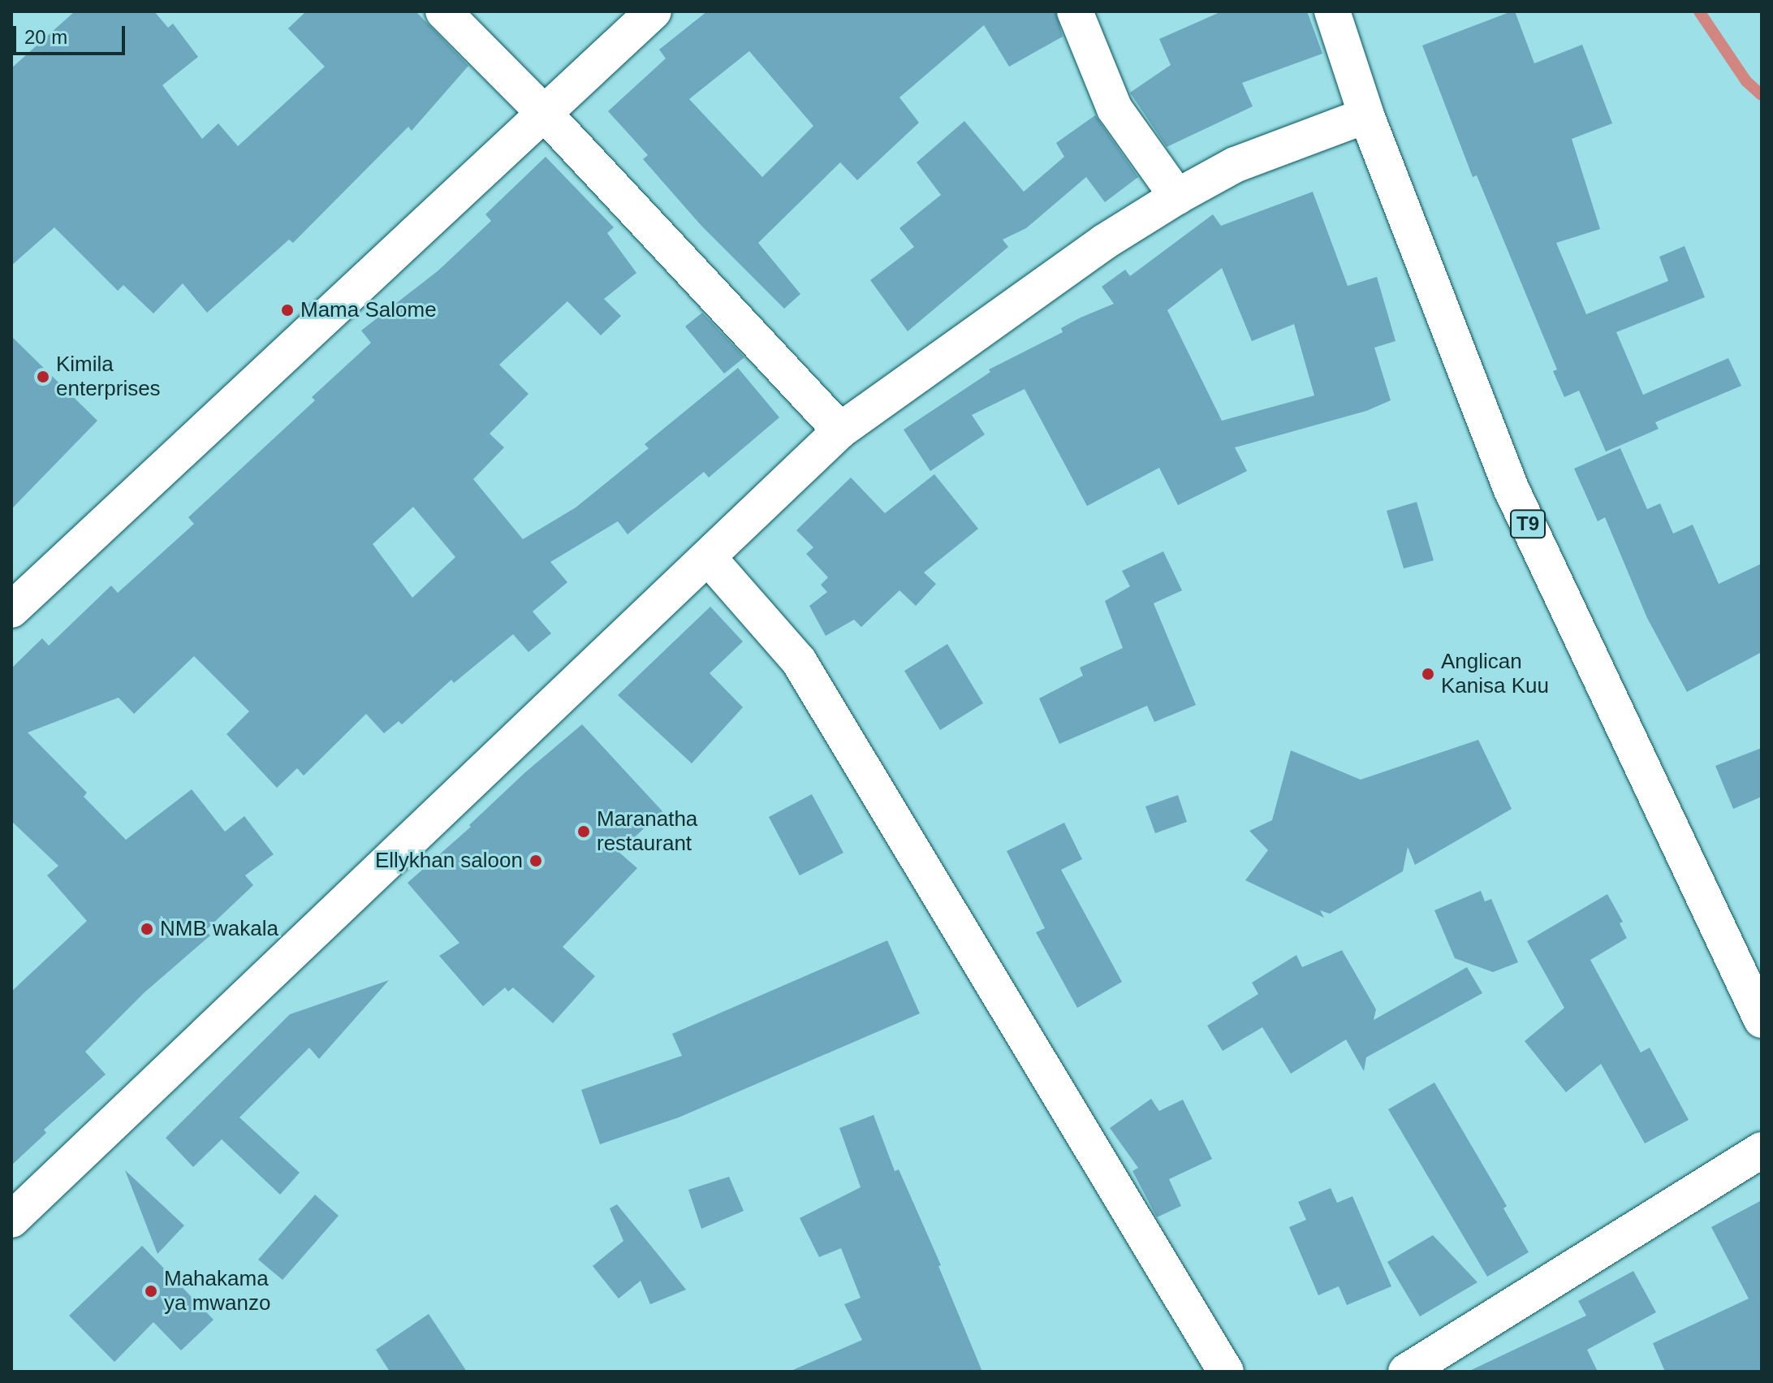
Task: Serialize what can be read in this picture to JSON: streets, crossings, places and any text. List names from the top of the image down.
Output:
{
  "streets": {
    "main road": ["T9"]
  },
  "places": [
    "Mama Salome",
    "Kimila enterprises",
    "Anglican Kanisa Kuu",
    "Maranatha restaurant",
    "Ellykhan saloon",
    "NMB wakala",
    "Mahakama ya mwanzo"
  ],
  "scale_bar": "20 m"
}
